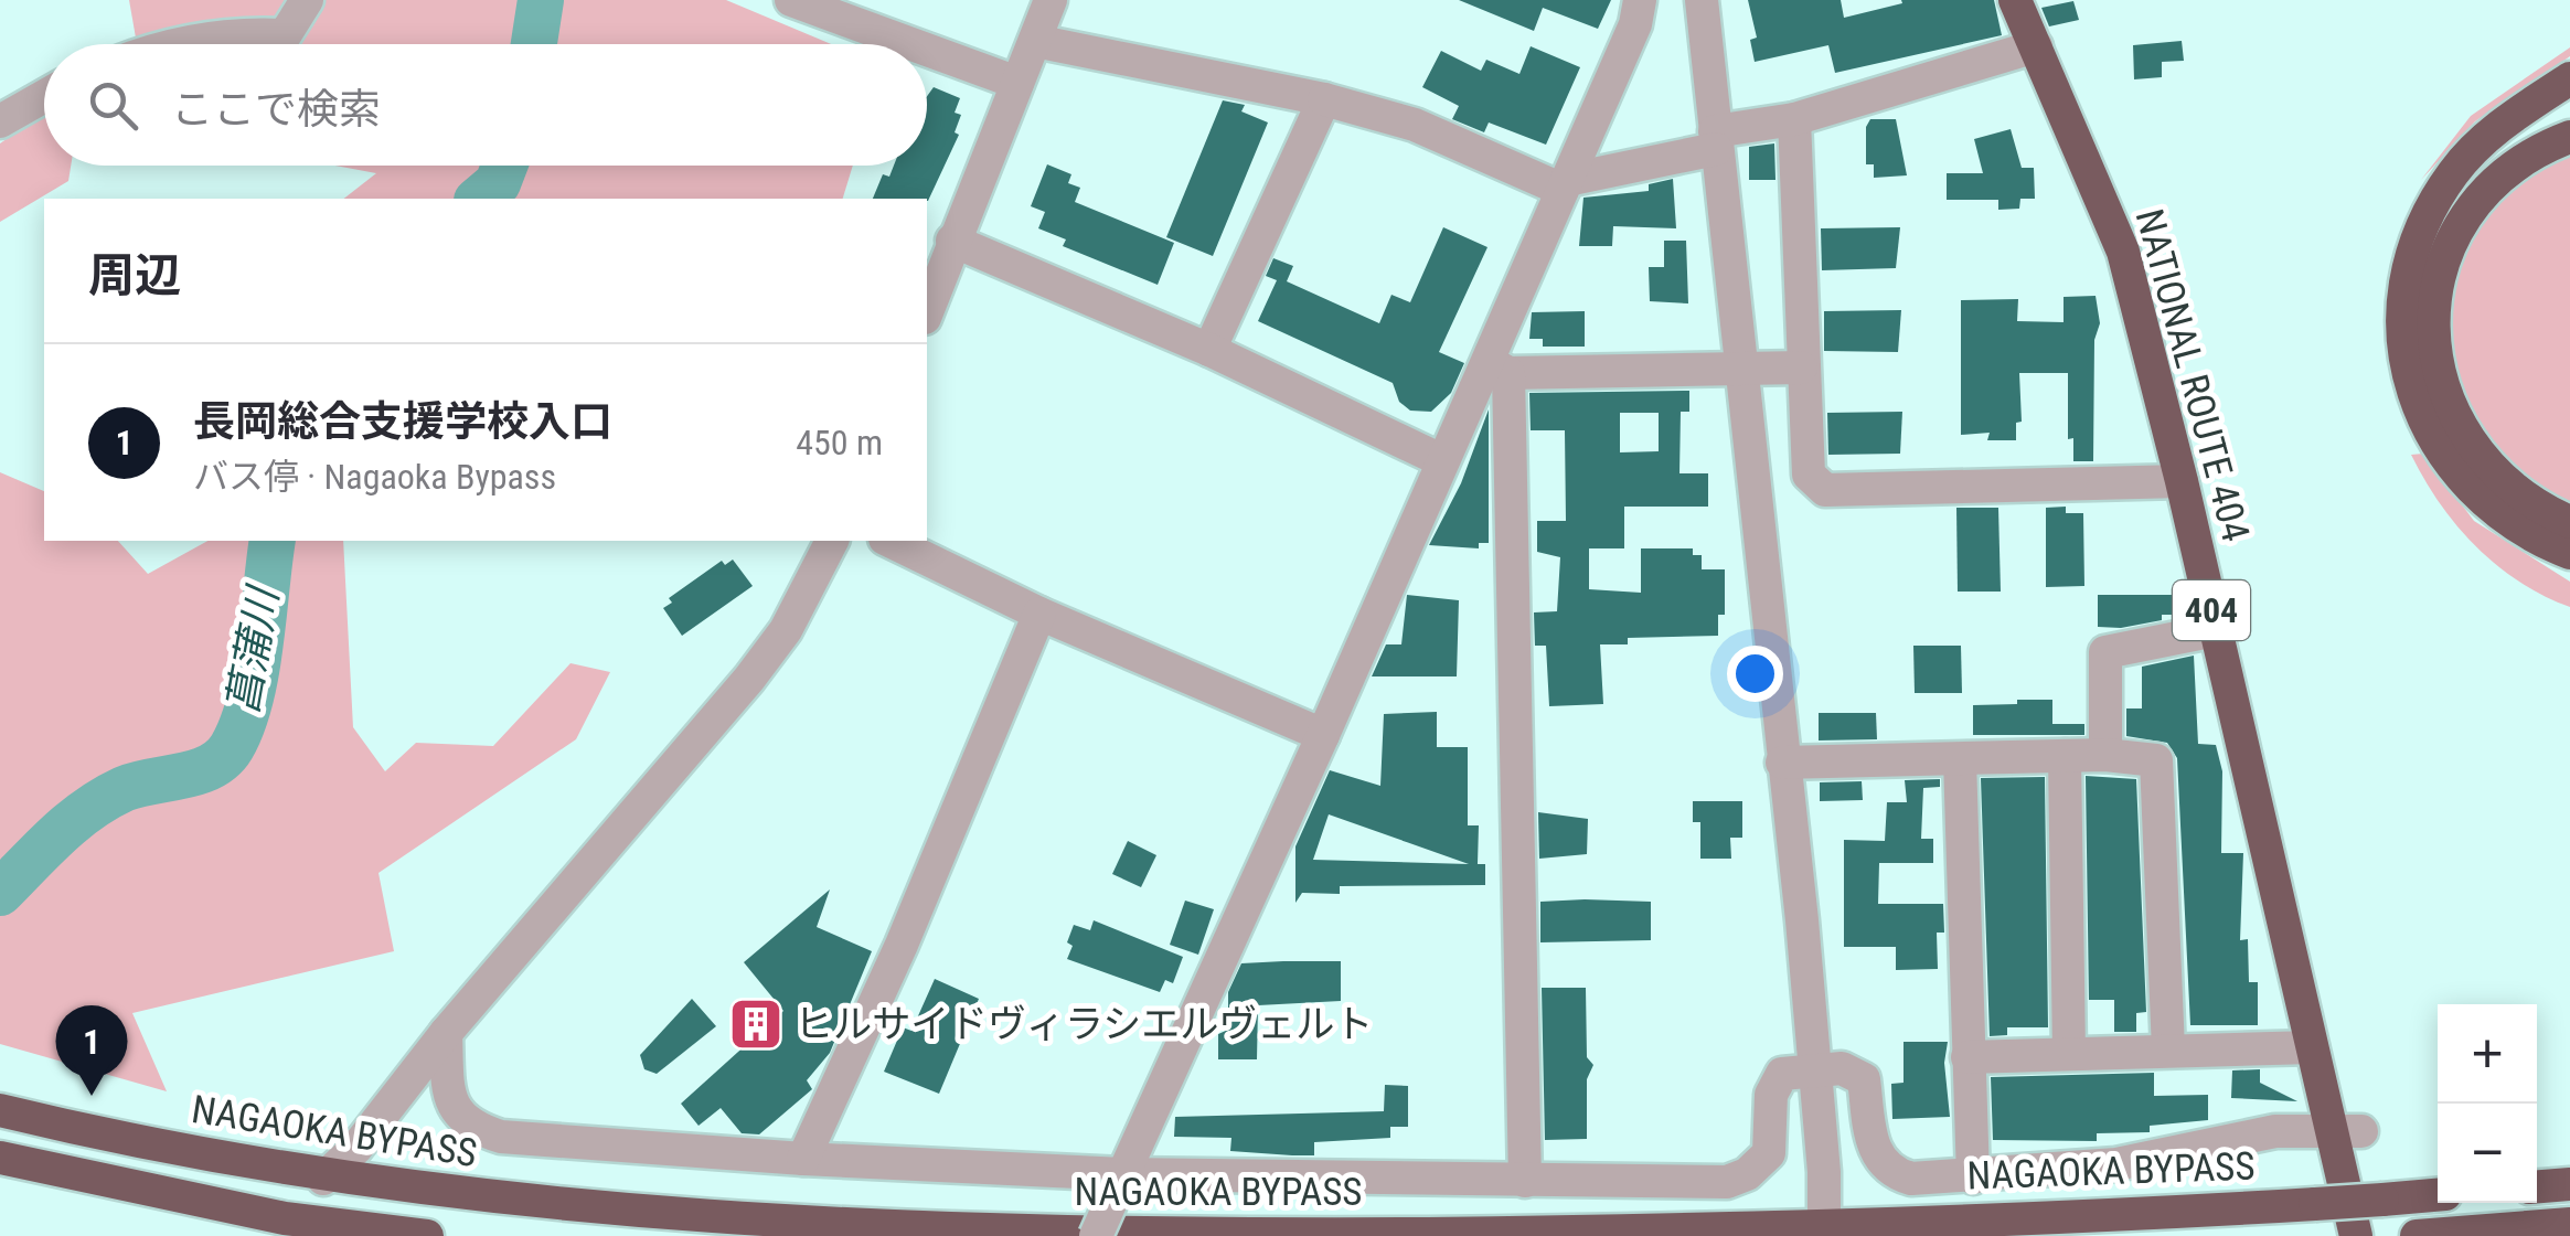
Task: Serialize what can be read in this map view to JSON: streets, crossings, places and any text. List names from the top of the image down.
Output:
{
  "streets": {
    "highway": ["NATIONAL ROUTE 404", "404", "NAGAOKA BYPASS"]
  },
  "water": ["菖蒲川"],
  "places": {
    "building": ["ヒルサイドヴィラシエルヴェルト"]
  },
  "page": {
    "search": "ここで検索",
    "heading": "周辺",
    "list": [
      {
        "mark": "1",
        "name": "長岡総合支援学校入口",
        "note": "バス停 · Nagaoka Bypass",
        "value": "450 m"
      }
    ],
    "map_buttons": ["+", "−"],
    "pins": "1"
  }
}
